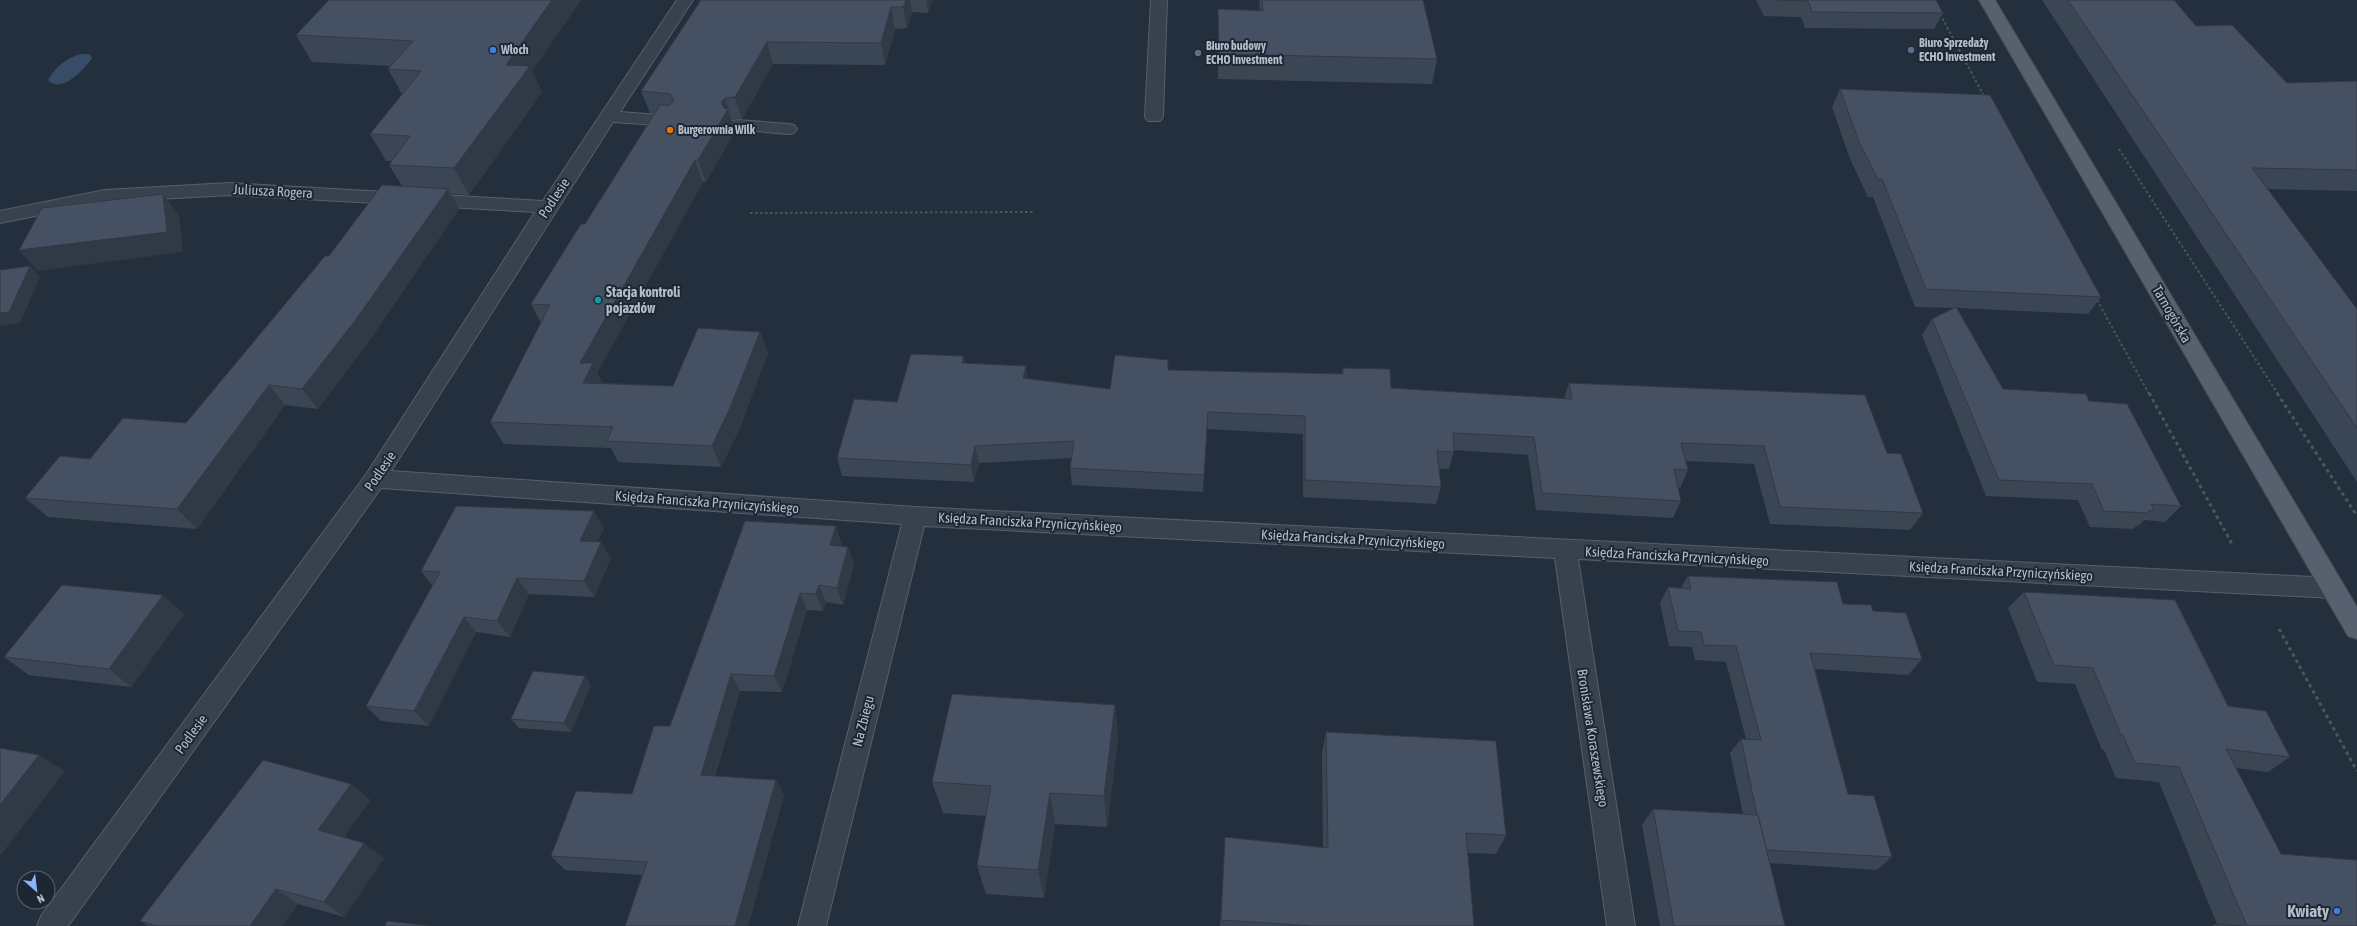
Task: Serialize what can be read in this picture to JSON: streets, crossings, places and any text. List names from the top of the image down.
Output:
{
  "streets": {
    "main road": ["Tarnogórska"],
    "street": [
      "Juliusza Rogera",
      "Podlesie",
      "Księdza Franciszka Przyniczyńskiego",
      "Na Zbiegu",
      "Bronisława Koraszewskiego"
    ]
  },
  "crossings": [
    ["Juliusza Rogera", "Podlesie"],
    ["Podlesie", "Księdza Franciszka Przyniczyńskiego"],
    ["Tarnogórska", "Księdza Franciszka Przyniczyńskiego"],
    ["Księdza Franciszka Przyniczyńskiego", "Na Zbiegu"],
    ["Księdza Franciszka Przyniczyńskiego", "Bronisława Koraszewskiego"]
  ],
  "places": [
    "Włoch",
    "Biuro Sprzedaży ECHO Investment",
    "Biuro budowy ECHO Investment",
    "Burgerownia Wilk",
    "Stacja kontroli pojazdów",
    "Kwiaty"
  ],
  "north": "bottom right"
}
